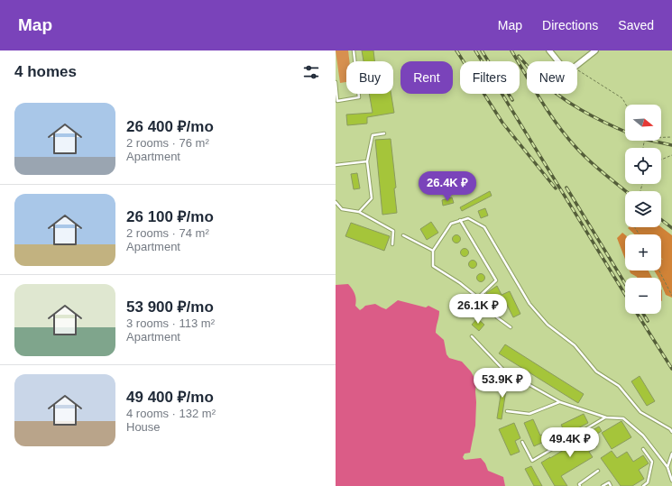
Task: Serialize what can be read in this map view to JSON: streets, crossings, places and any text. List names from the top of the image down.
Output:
{
  "north": "right",
  "page": {
    "header": "Map",
    "nav": ["Map", "Directions", "Saved"],
    "heading": "4 homes",
    "chip": [
      "Buy",
      "Rent",
      "Filters",
      "New"
    ],
    "list": [
      {
        "name": "26 400 ₽/mo",
        "note": "2 rooms · 76 m² · Apartment"
      },
      {
        "name": "26 100 ₽/mo",
        "note": "2 rooms · 74 m² · Apartment"
      },
      {
        "name": "53 900 ₽/mo",
        "note": "3 rooms · 113 m² · Apartment"
      },
      {
        "name": "49 400 ₽/mo",
        "note": "4 rooms · 132 m² · House"
      }
    ],
    "map_buttons": ["+", "−"],
    "price": [
      "26.4K ₽",
      "26.1K ₽",
      "53.9K ₽",
      "49.4K ₽"
    ]
  }
}
